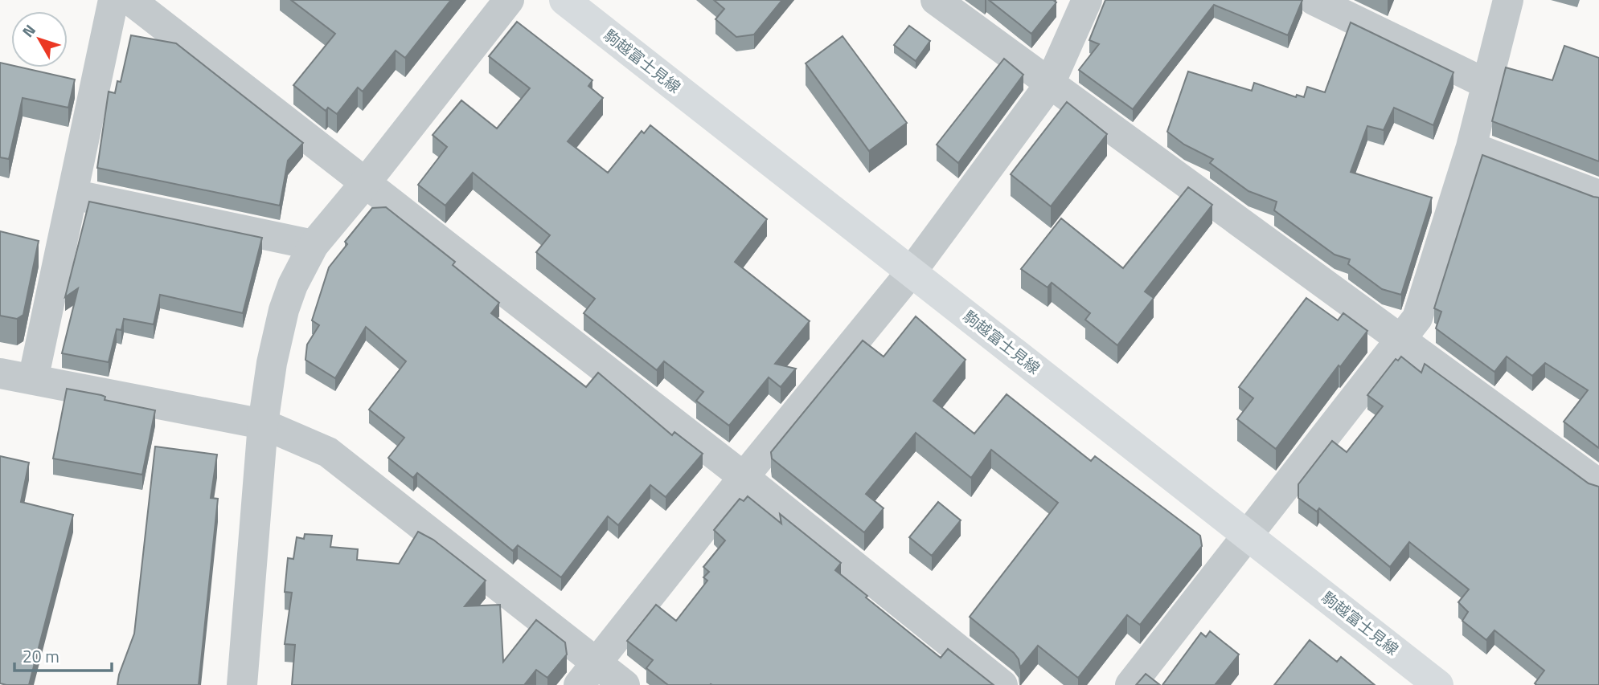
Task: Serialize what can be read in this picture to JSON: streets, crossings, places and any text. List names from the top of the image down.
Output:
{
  "streets": {
    "main road": ["駒越富士見線"]
  },
  "scale_bar": "20 m",
  "north": "top left"
}
